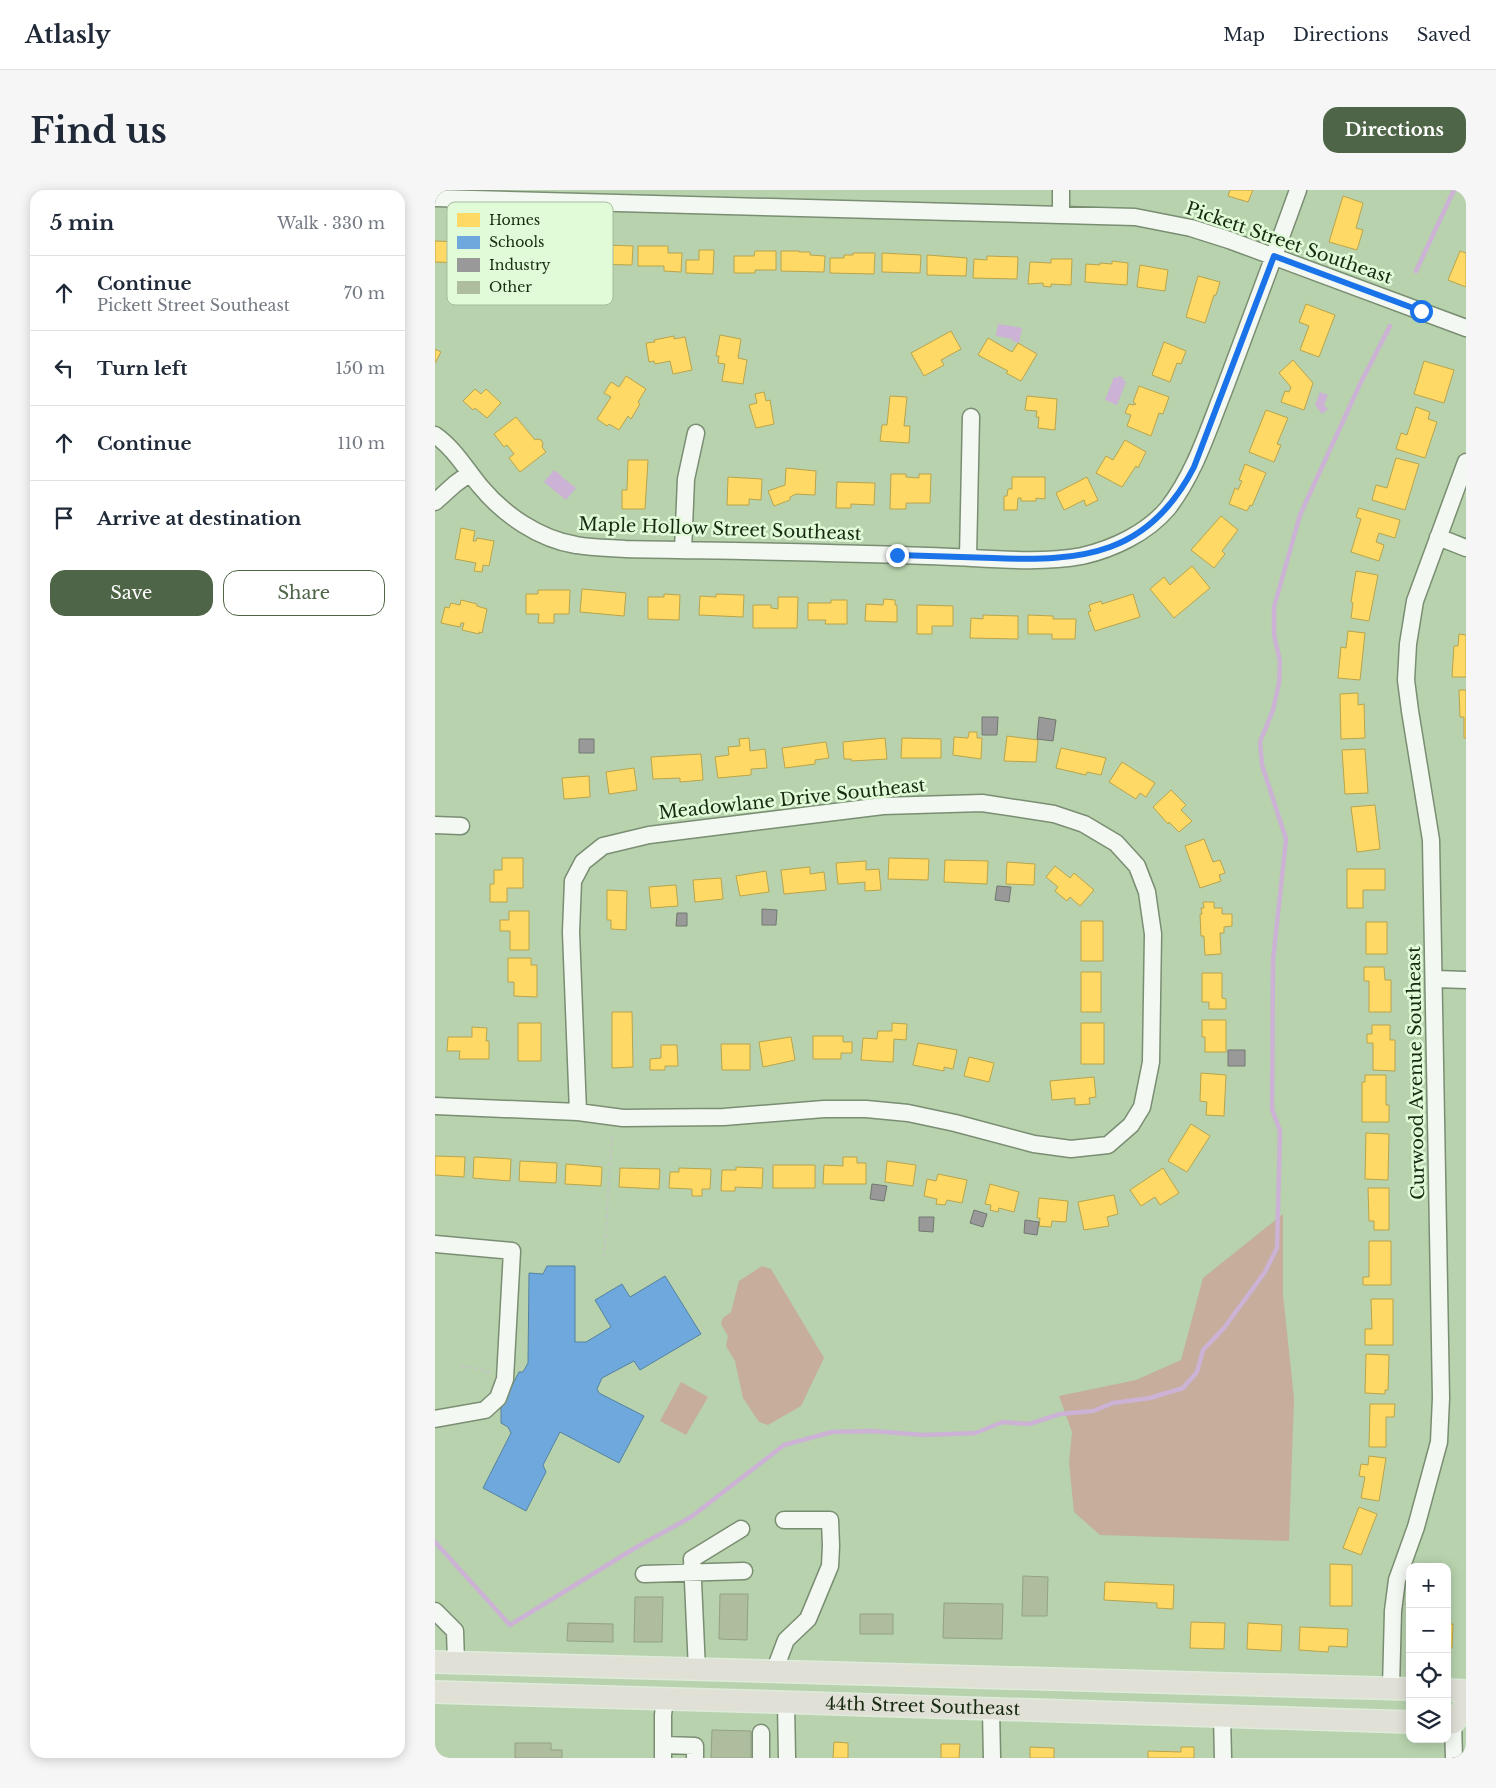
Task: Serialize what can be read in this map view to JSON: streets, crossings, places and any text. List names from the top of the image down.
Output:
{
  "streets": {
    "main road": ["44th Street Southeast"],
    "street": [
      "Pickett Street Southeast",
      "Maple Hollow Street Southeast",
      "Meadowlane Drive Southeast",
      "Curwood Avenue Southeast"
    ]
  },
  "crossings": [
    ["Pickett Street Southeast", "Maple Hollow Street Southeast"],
    ["Curwood Avenue Southeast", "44th Street Southeast"]
  ],
  "legend": [
    "Homes",
    "Schools",
    "Industry",
    "Other"
  ],
  "page": {
    "header": "Atlasly",
    "nav": ["Map", "Directions", "Saved"],
    "buttons": [
      "Directions",
      ["Save", "Share"]
    ],
    "title": "Find us",
    "heading": ["5 min", "Walk · 330 m"],
    "list": [
      ["Continue", "Pickett Street Southeast", "70 m"],
      ["Turn left", "150 m"],
      ["Continue", "110 m"],
      "Arrive at destination"
    ],
    "map_buttons": ["+", "−"]
  }
}
